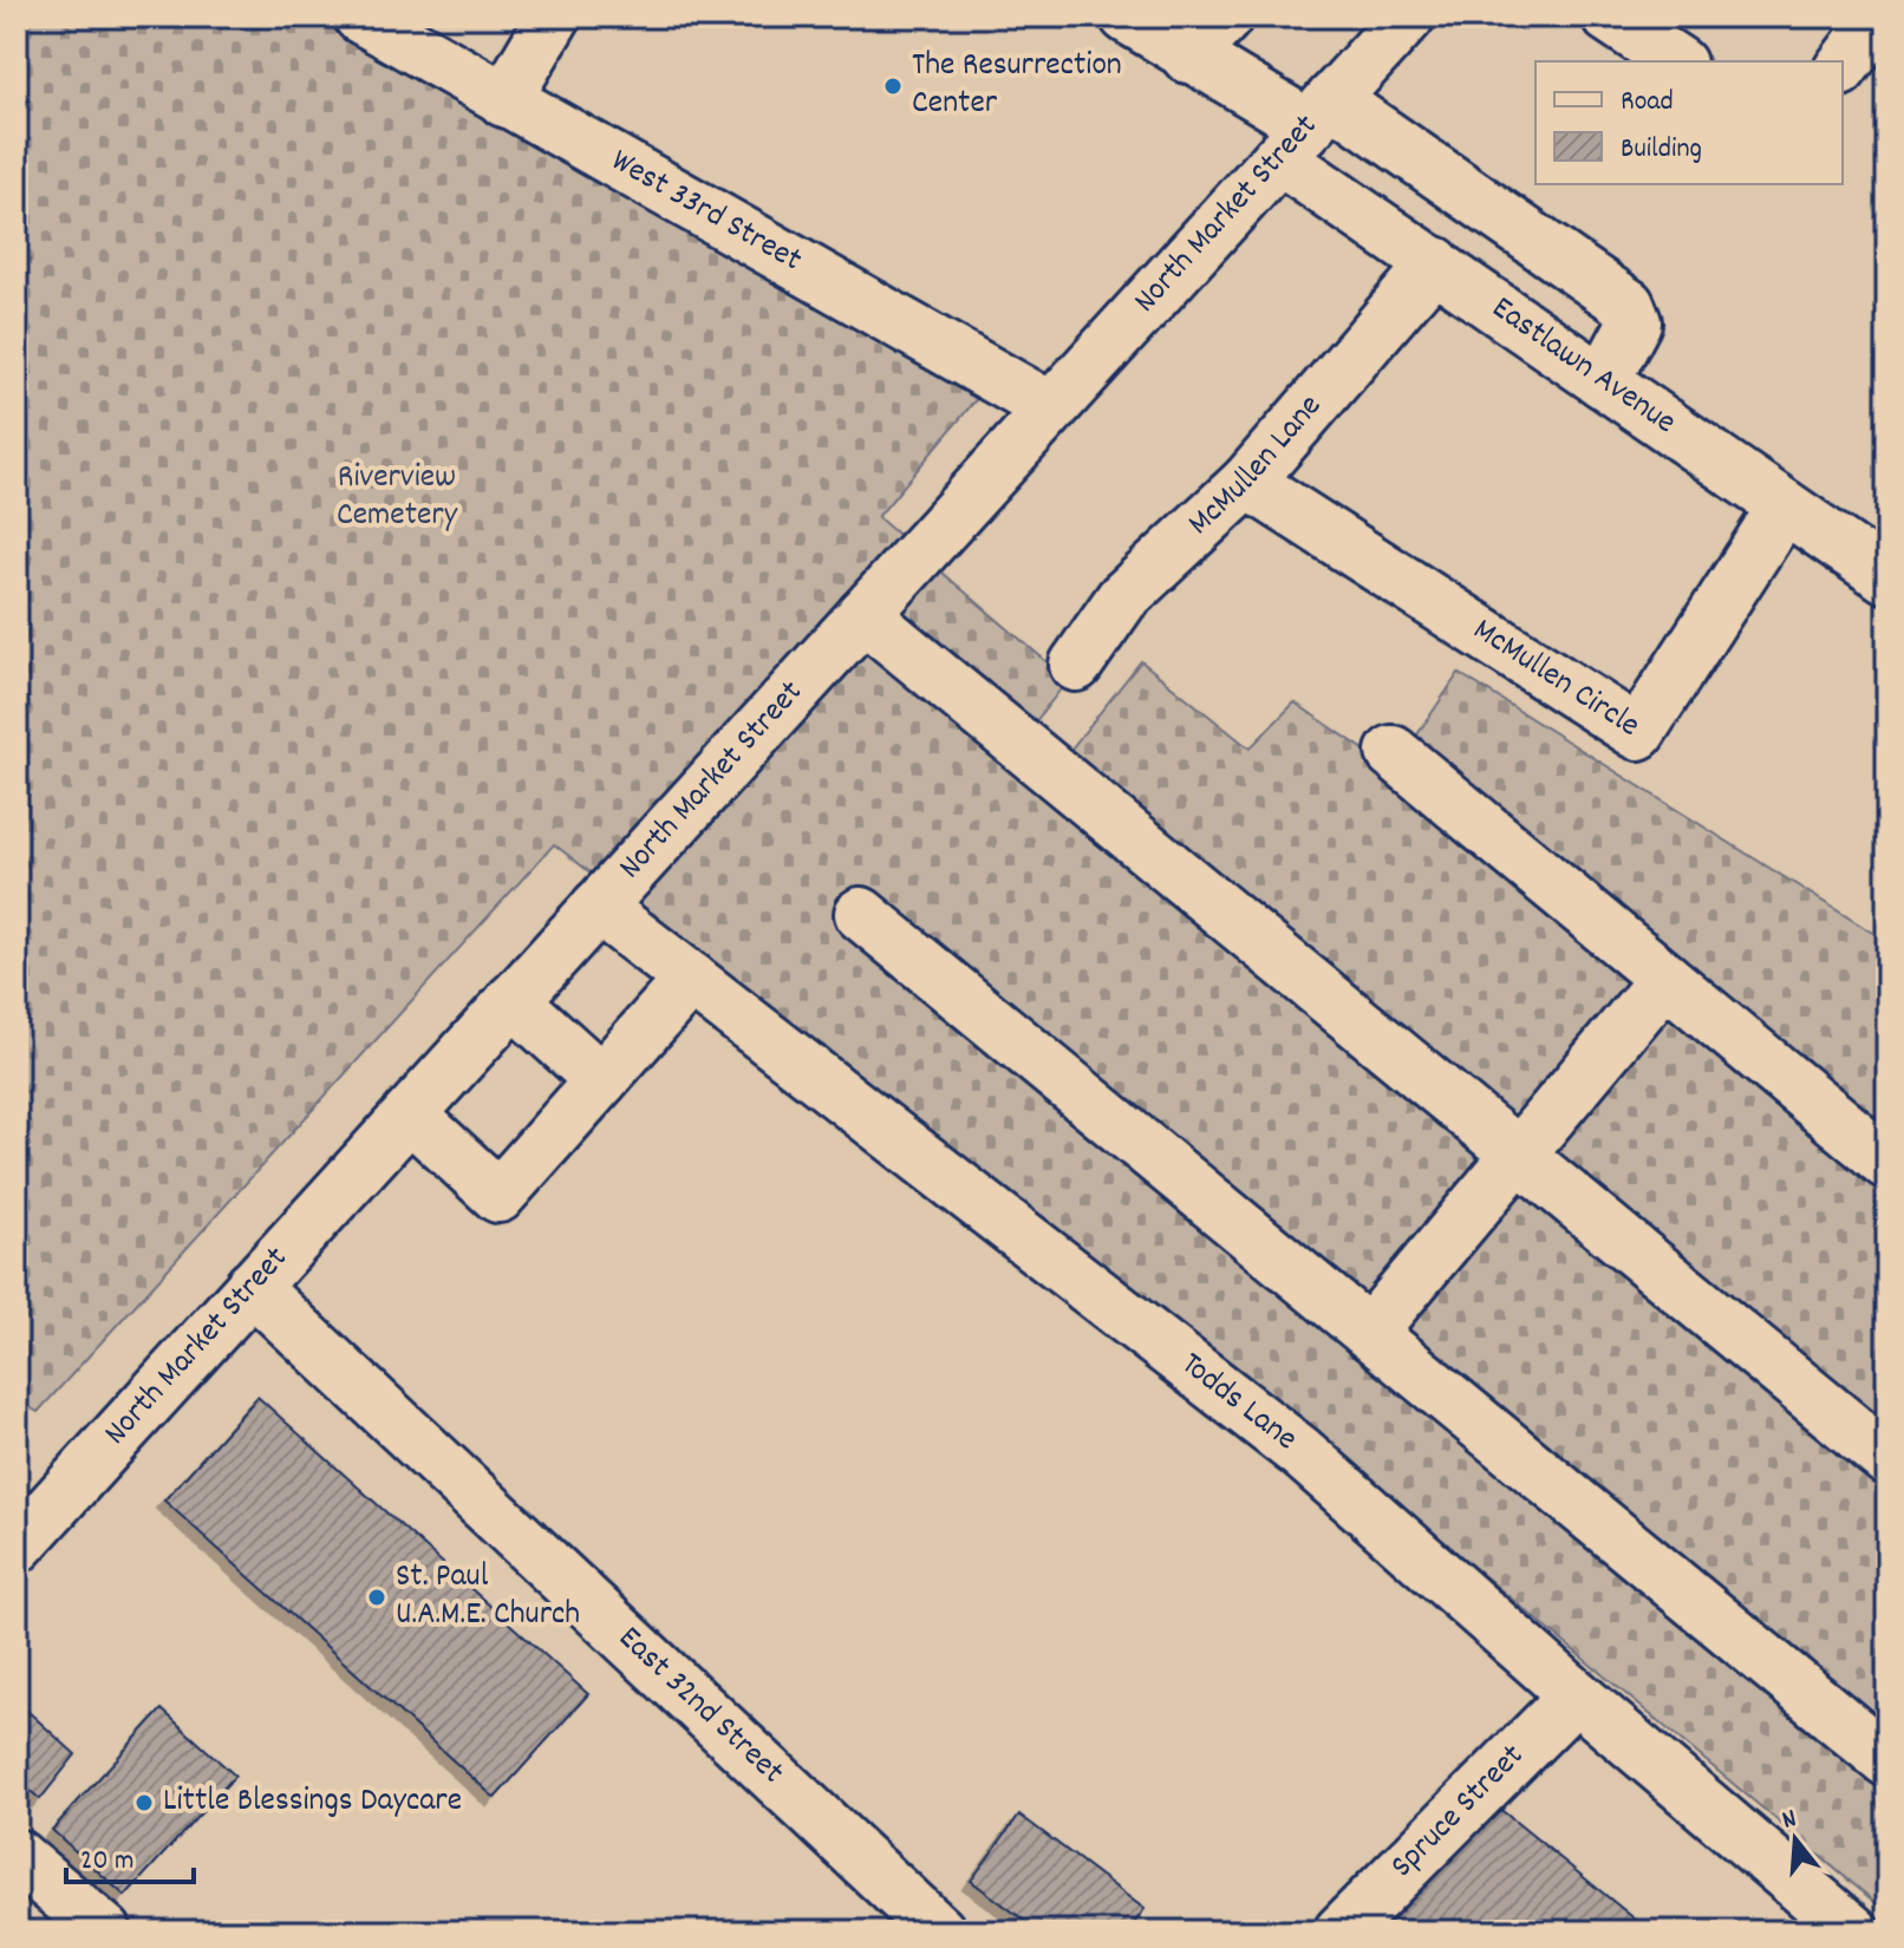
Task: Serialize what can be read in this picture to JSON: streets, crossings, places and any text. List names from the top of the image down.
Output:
{
  "streets": {
    "street": [
      "West 33rd Street",
      "North Market Street",
      "Eastlawn Avenue",
      "McMullen Lane",
      "McMullen Circle",
      "Todds Lane",
      "East 32nd Street",
      "Spruce Street"
    ]
  },
  "crossings": [
    ["West 33rd Street", "North Market Street"],
    ["North Market Street", "Eastlawn Avenue"],
    ["North Market Street", "Todds Lane"],
    ["North Market Street", "East 32nd Street"],
    ["Eastlawn Avenue", "McMullen Lane"],
    ["Eastlawn Avenue", "McMullen Circle"],
    ["McMullen Lane", "McMullen Circle"],
    ["Todds Lane", "Spruce Street"]
  ],
  "parks": ["Riverview Cemetery"],
  "places": ["The Resurrection Center", "St. Paul U.A.M.E. Church", "Little Blessings Daycare"],
  "legend": ["Road", "Building"],
  "scale_bar": "20 m",
  "north": "top"
}
